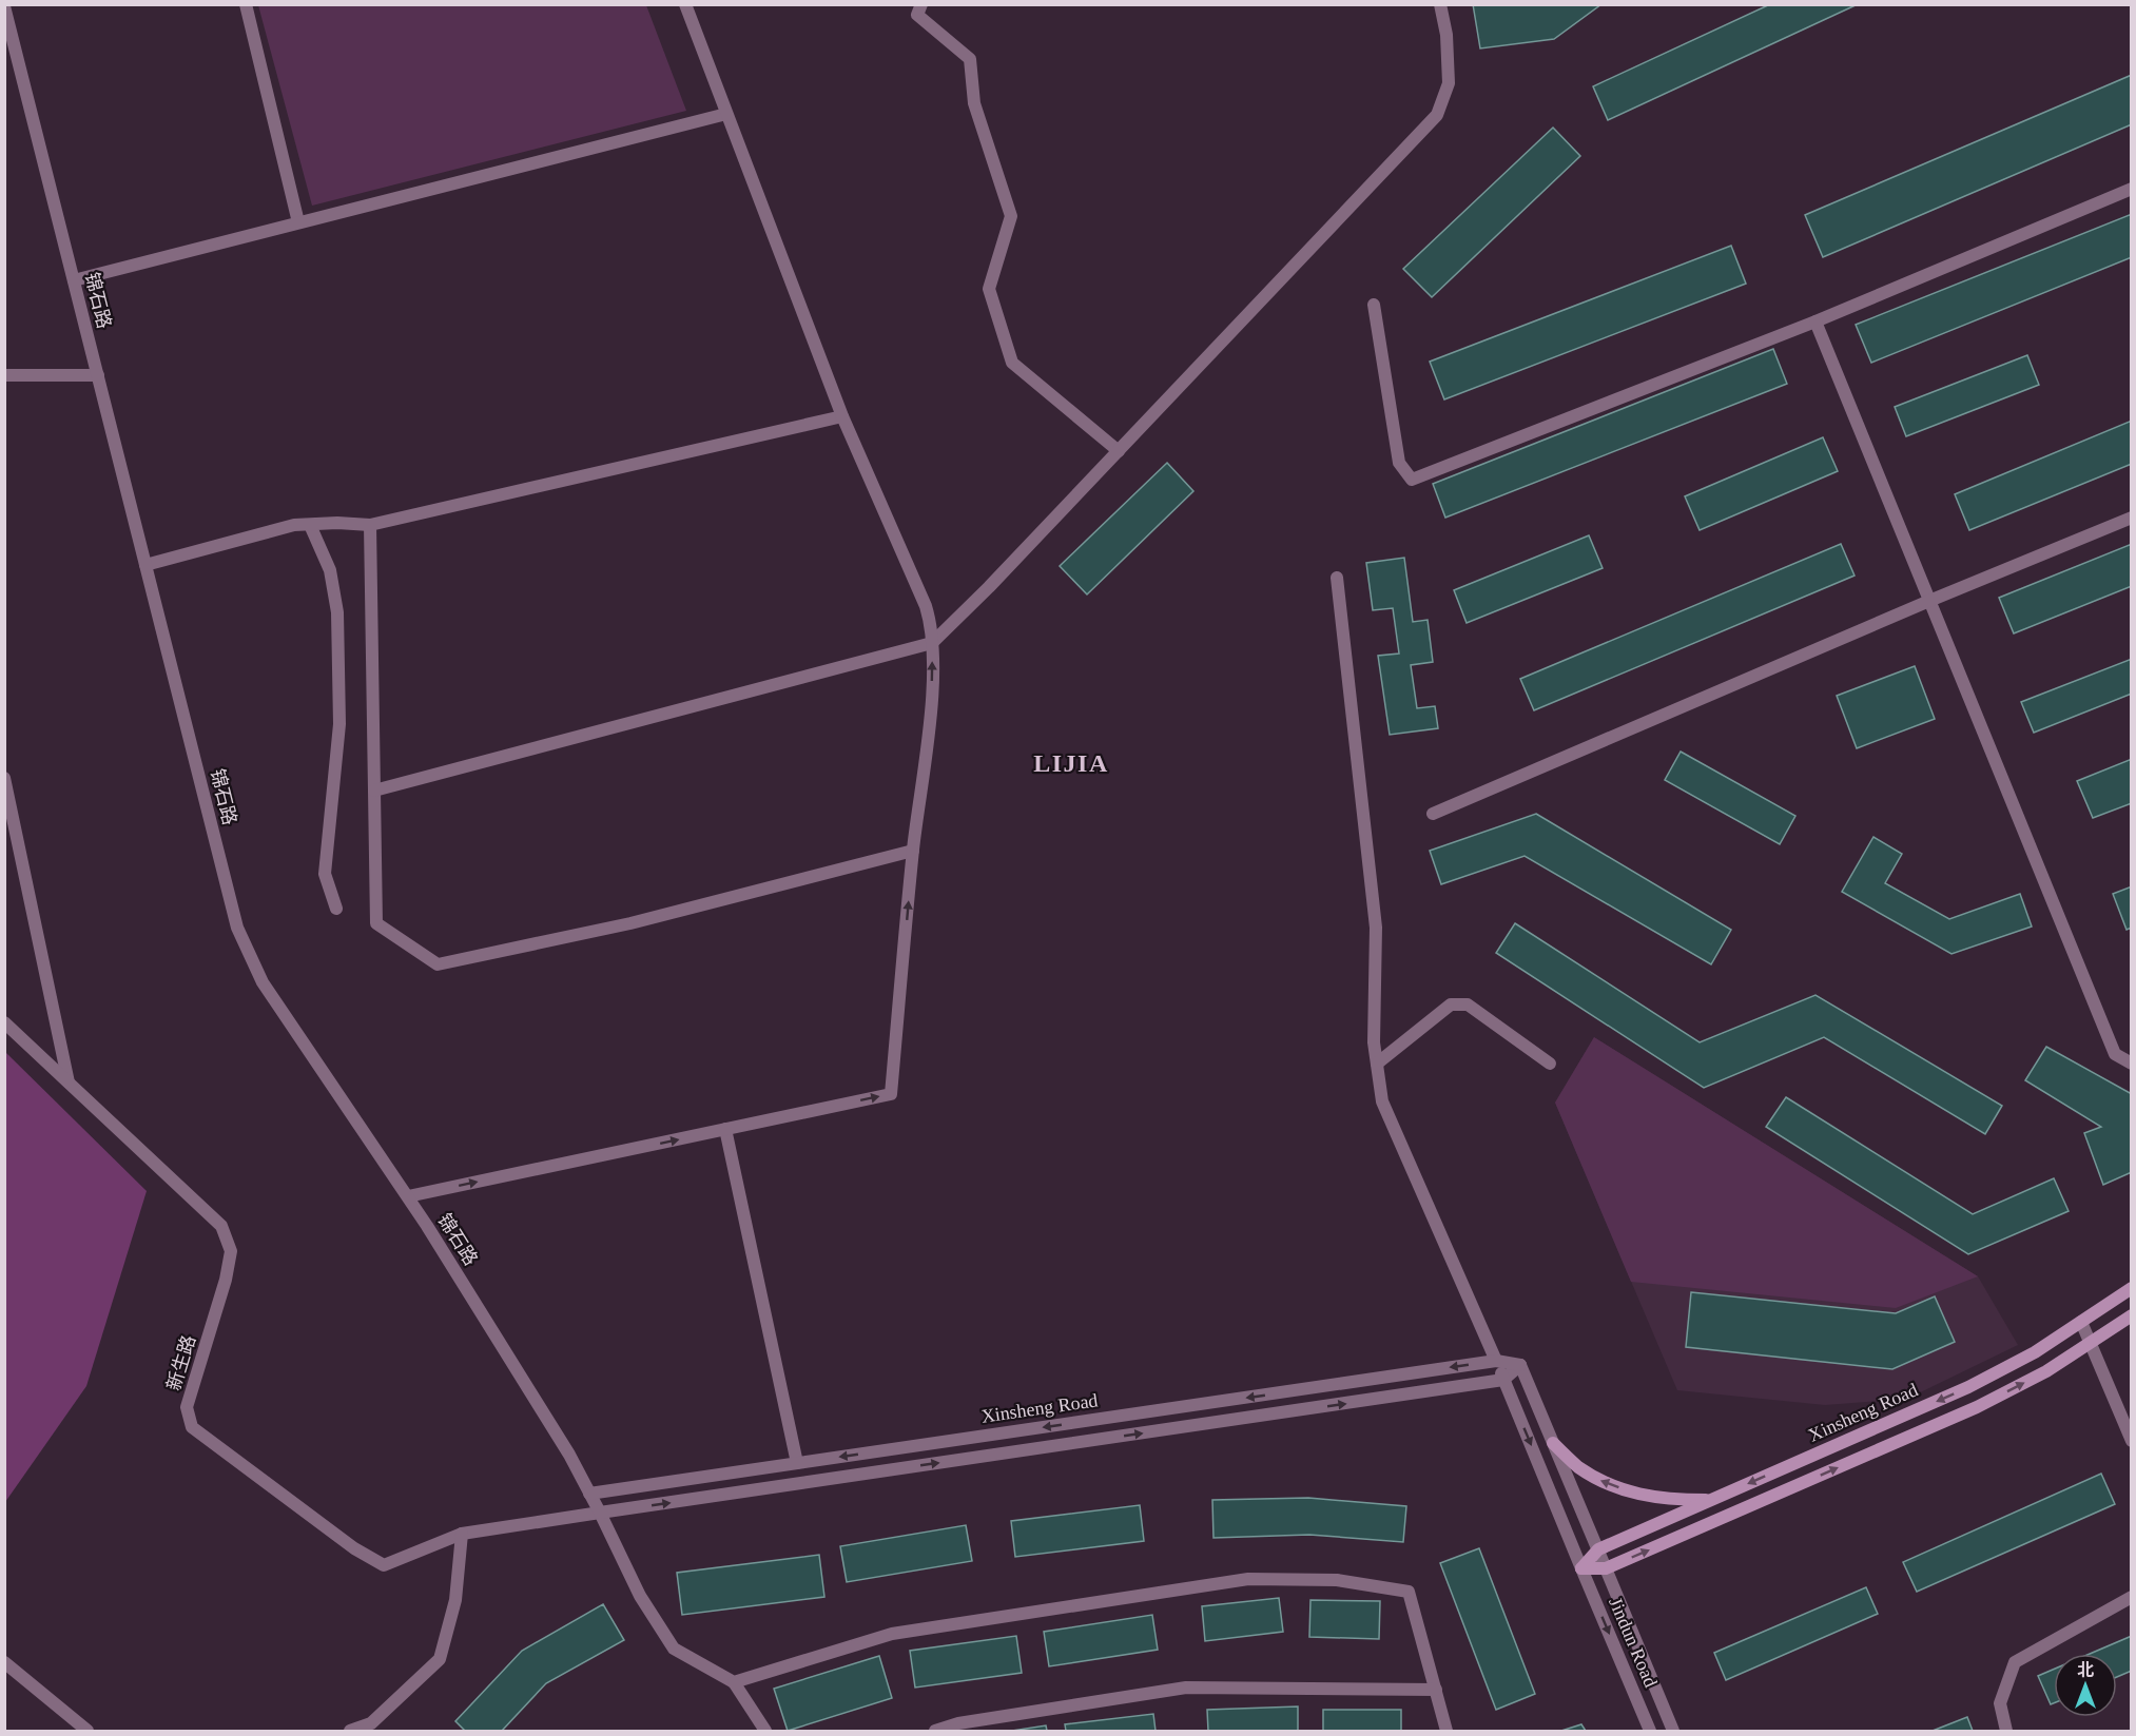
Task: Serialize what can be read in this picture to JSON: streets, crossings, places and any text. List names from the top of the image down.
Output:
{
  "streets": {
    "main road": ["Xinsheng Road"],
    "street": ["锦石路", "新生路", "Jindun Road"]
  },
  "crossings": [
    ["锦石路", "新生路"],
    ["锦石路", "Xinsheng Road"],
    ["新生路", "Xinsheng Road"],
    ["Xinsheng Road", "Jindun Road"]
  ],
  "districts": ["LIJIA"],
  "north": "top"
}
